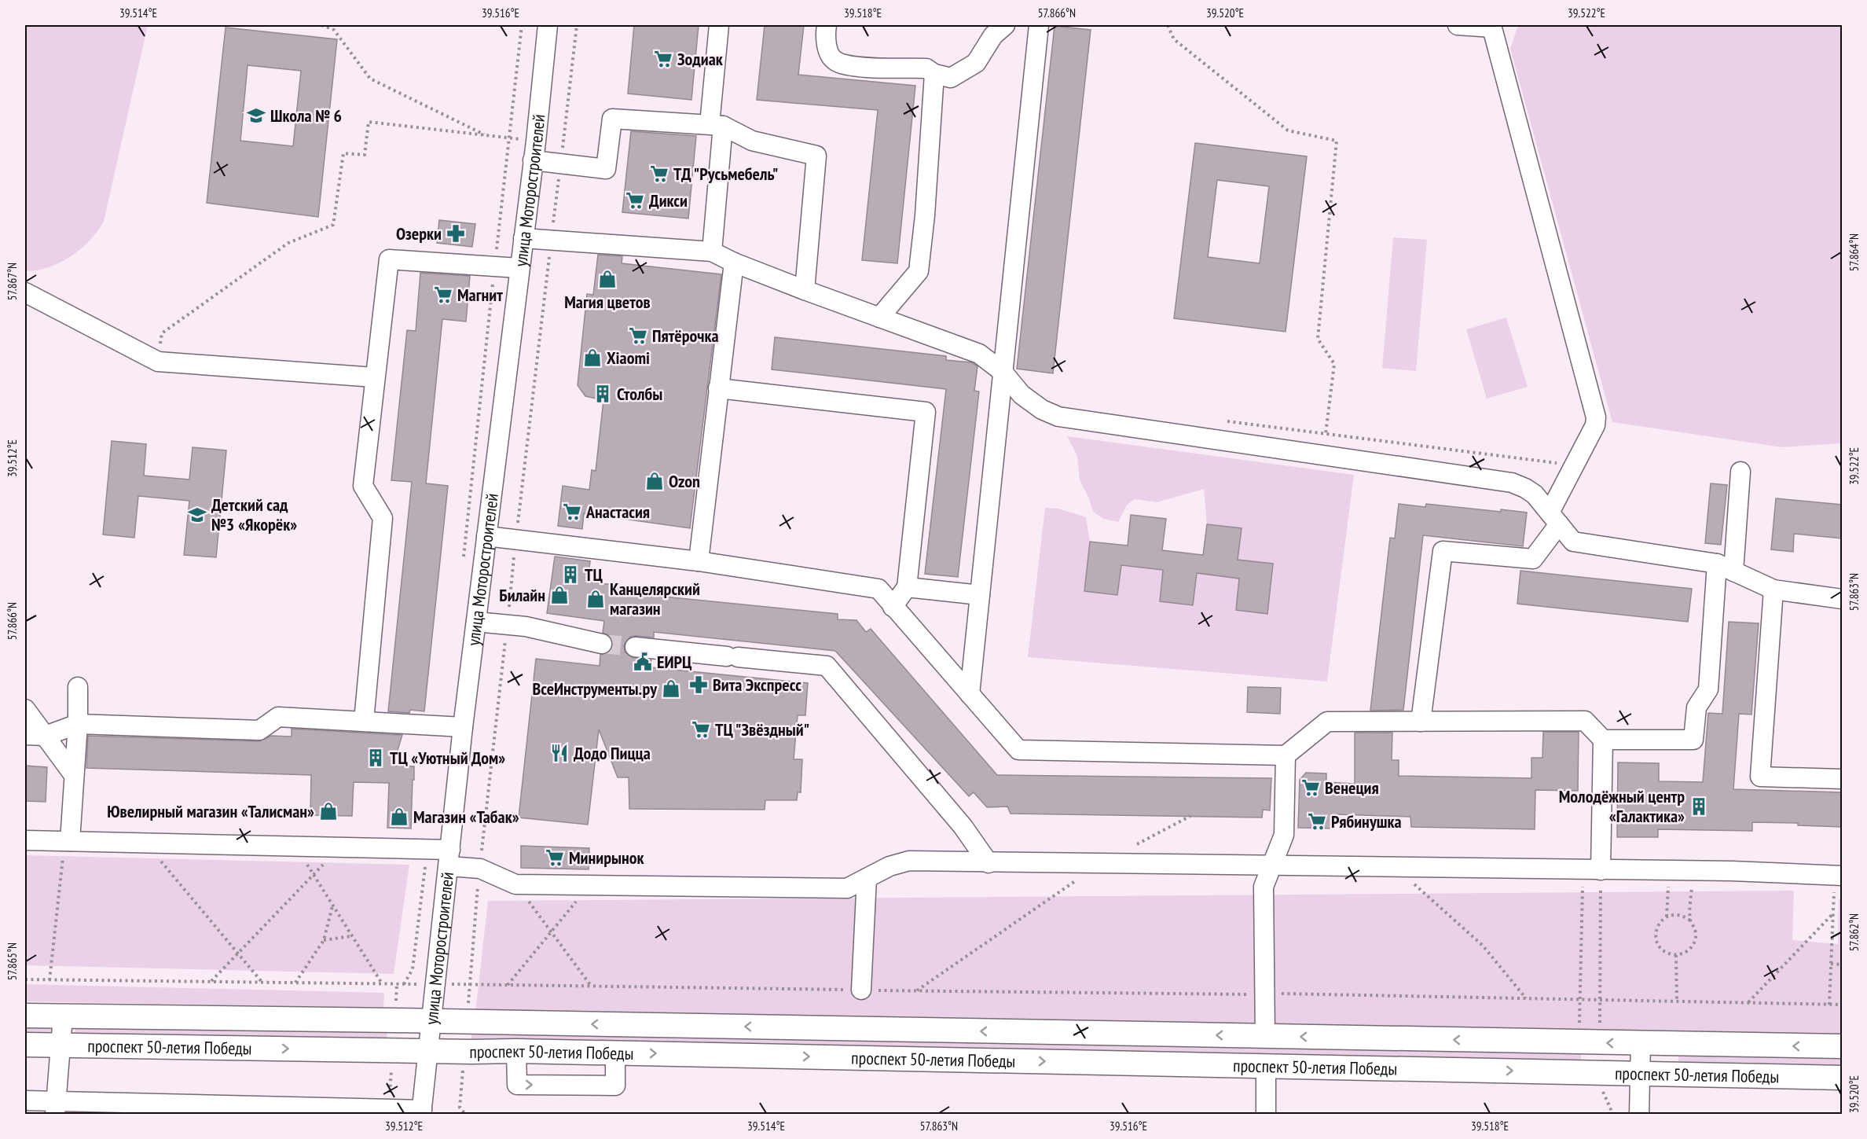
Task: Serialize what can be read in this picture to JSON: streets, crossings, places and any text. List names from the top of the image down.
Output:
{
  "streets": {
    "main road": ["проспект 50-летия Победы"],
    "street": ["улица Моторостроителей"]
  },
  "crossings": [
    ["улица Моторостроителей", "проспект 50-летия Победы"]
  ],
  "places": {
    "supermarket": [
      "Зодиак",
      "ТД \"Русьмебель\"",
      "Дикси",
      "Магнит",
      "Пятёрочка",
      "Анастасия",
      "ТЦ \"Звёздный\"",
      "Венеция",
      "Рябинушка",
      "Минирынок"
    ],
    "school or university": ["Школа № 6", "Детский сад №3 «Якорёк»"],
    "pharmacy": ["Озерки", "Вита Экспресс"],
    "shop": [
      "Магия цветов",
      "Xiaomi",
      "Ozon",
      "Билайн",
      "Канцелярский магазин",
      "ВсеИнструменты.ру",
      "Ювелирный магазин «Талисман»",
      "Магазин «Табак»"
    ],
    "building": [
      "Столбы",
      "ТЦ",
      "ТЦ «Уютный Дом»",
      "Молодёжный центр «Галактика»"
    ],
    "public building": ["ЕИРЦ"],
    "restaurant": ["Додо Пицца"]
  },
  "coordinates": [
    "39.514°E",
    "39.516°E",
    "39.518°E",
    "57.866°N",
    "39.520°E",
    "39.522°E",
    "57.864°N",
    "57.867°N",
    "39.512°E",
    "57.863°N",
    "57.862°N",
    "57.865°N"
  ]
}
